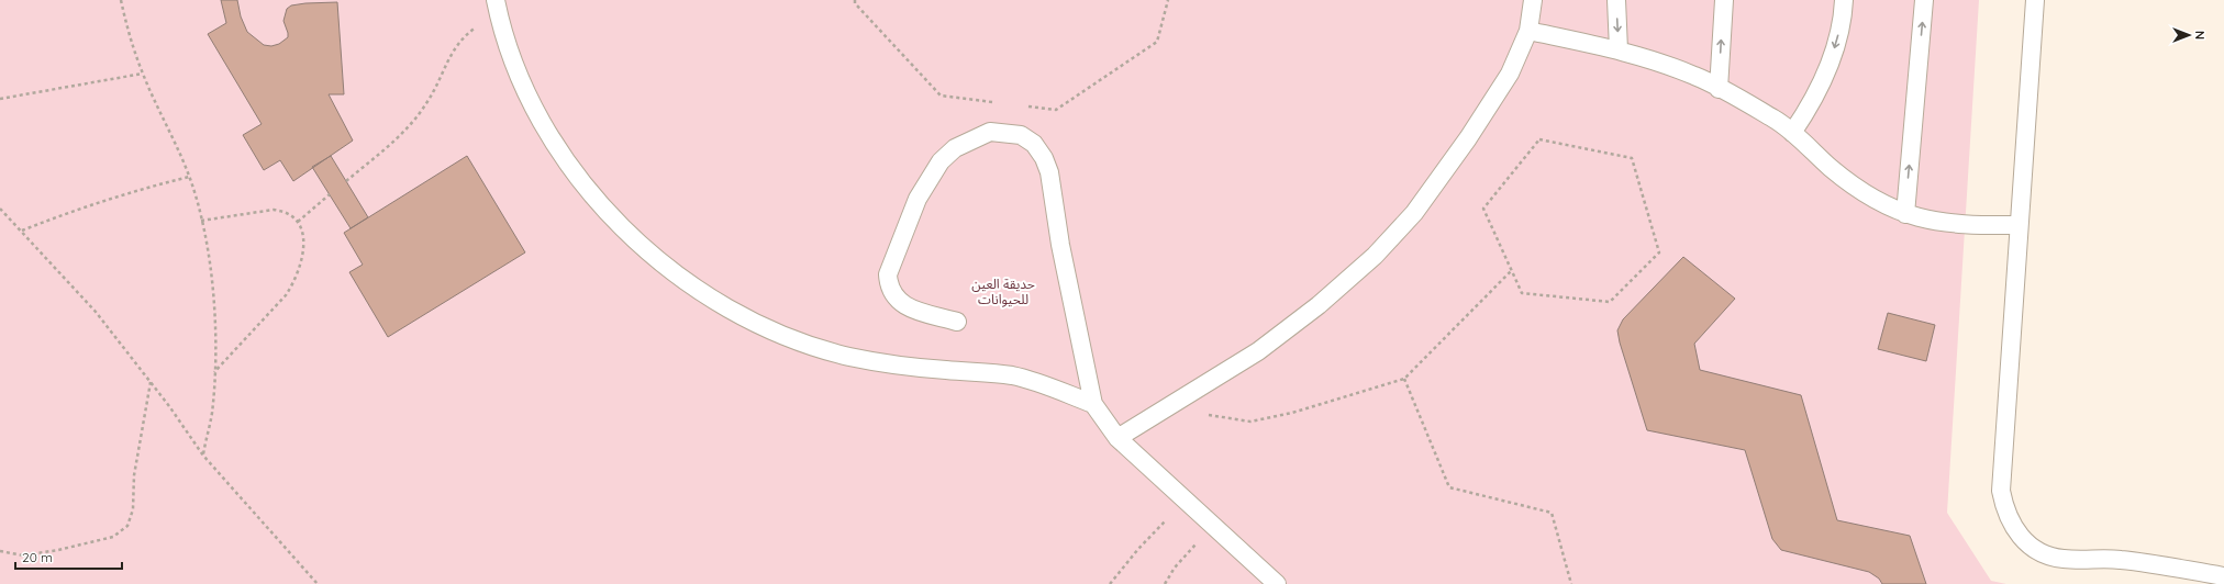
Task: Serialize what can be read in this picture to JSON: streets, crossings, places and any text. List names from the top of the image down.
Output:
{
  "parks": ["حديقة العين للحيوانات"],
  "scale_bar": "20 m",
  "north": "right"
}
